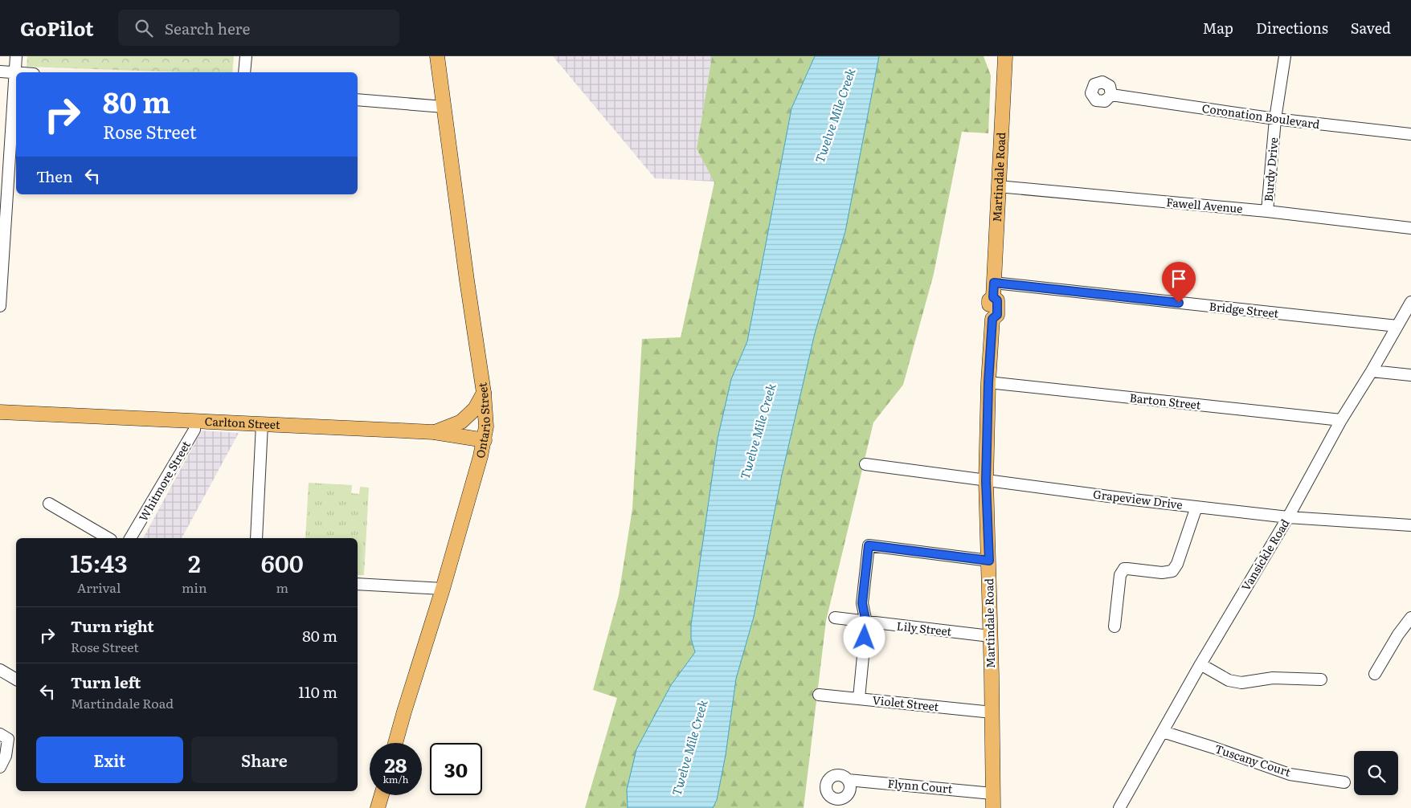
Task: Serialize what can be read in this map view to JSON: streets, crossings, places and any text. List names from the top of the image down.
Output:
{
  "streets": {
    "main road": ["Martindale Road", "Ontario Street", "Carlton Street"],
    "street": [
      "Coronation Boulevard",
      "Burdy Drive",
      "Fawell Avenue",
      "Bridge Street",
      "Barton Street",
      "Whitmore Street",
      "Grapeview Drive",
      "Vansickle Road",
      "Lily Street",
      "Violet Street",
      "Tuscany Court",
      "Flynn Court"
    ]
  },
  "crossings": [
    ["Coronation Boulevard", "Burdy Drive"],
    ["Burdy Drive", "Fawell Avenue"],
    ["Martindale Road", "Fawell Avenue"],
    ["Martindale Road", "Bridge Street"],
    ["Martindale Road", "Barton Street"],
    ["Martindale Road", "Grapeview Drive"],
    ["Martindale Road", "Lily Street"],
    ["Martindale Road", "Violet Street"],
    ["Martindale Road", "Flynn Court"],
    ["Bridge Street", "Vansickle Road"],
    ["Barton Street", "Vansickle Road"],
    ["Ontario Street", "Carlton Street"],
    ["Carlton Street", "Whitmore Street"],
    ["Grapeview Drive", "Vansickle Road"],
    ["Vansickle Road", "Tuscany Court"]
  ],
  "water": ["Twelve Mile Creek"],
  "page": {
    "header": "GoPilot",
    "search": "Search here",
    "nav": ["Map", "Directions", "Saved"],
    "turn": ["80 m", "Rose Street"],
    "then": "Then",
    "eta": [
      "15:43",
      "Arrival",
      "2",
      "min",
      "600",
      "m"
    ],
    "list": [
      {
        "name": "Turn right",
        "note": "Rose Street",
        "value": "80 m"
      },
      {
        "name": "Turn left",
        "note": "Martindale Road",
        "value": "110 m"
      }
    ],
    "buttons": ["Exit", "Share"],
    "speed": "28 km/h",
    "limit": "30"
  }
}
